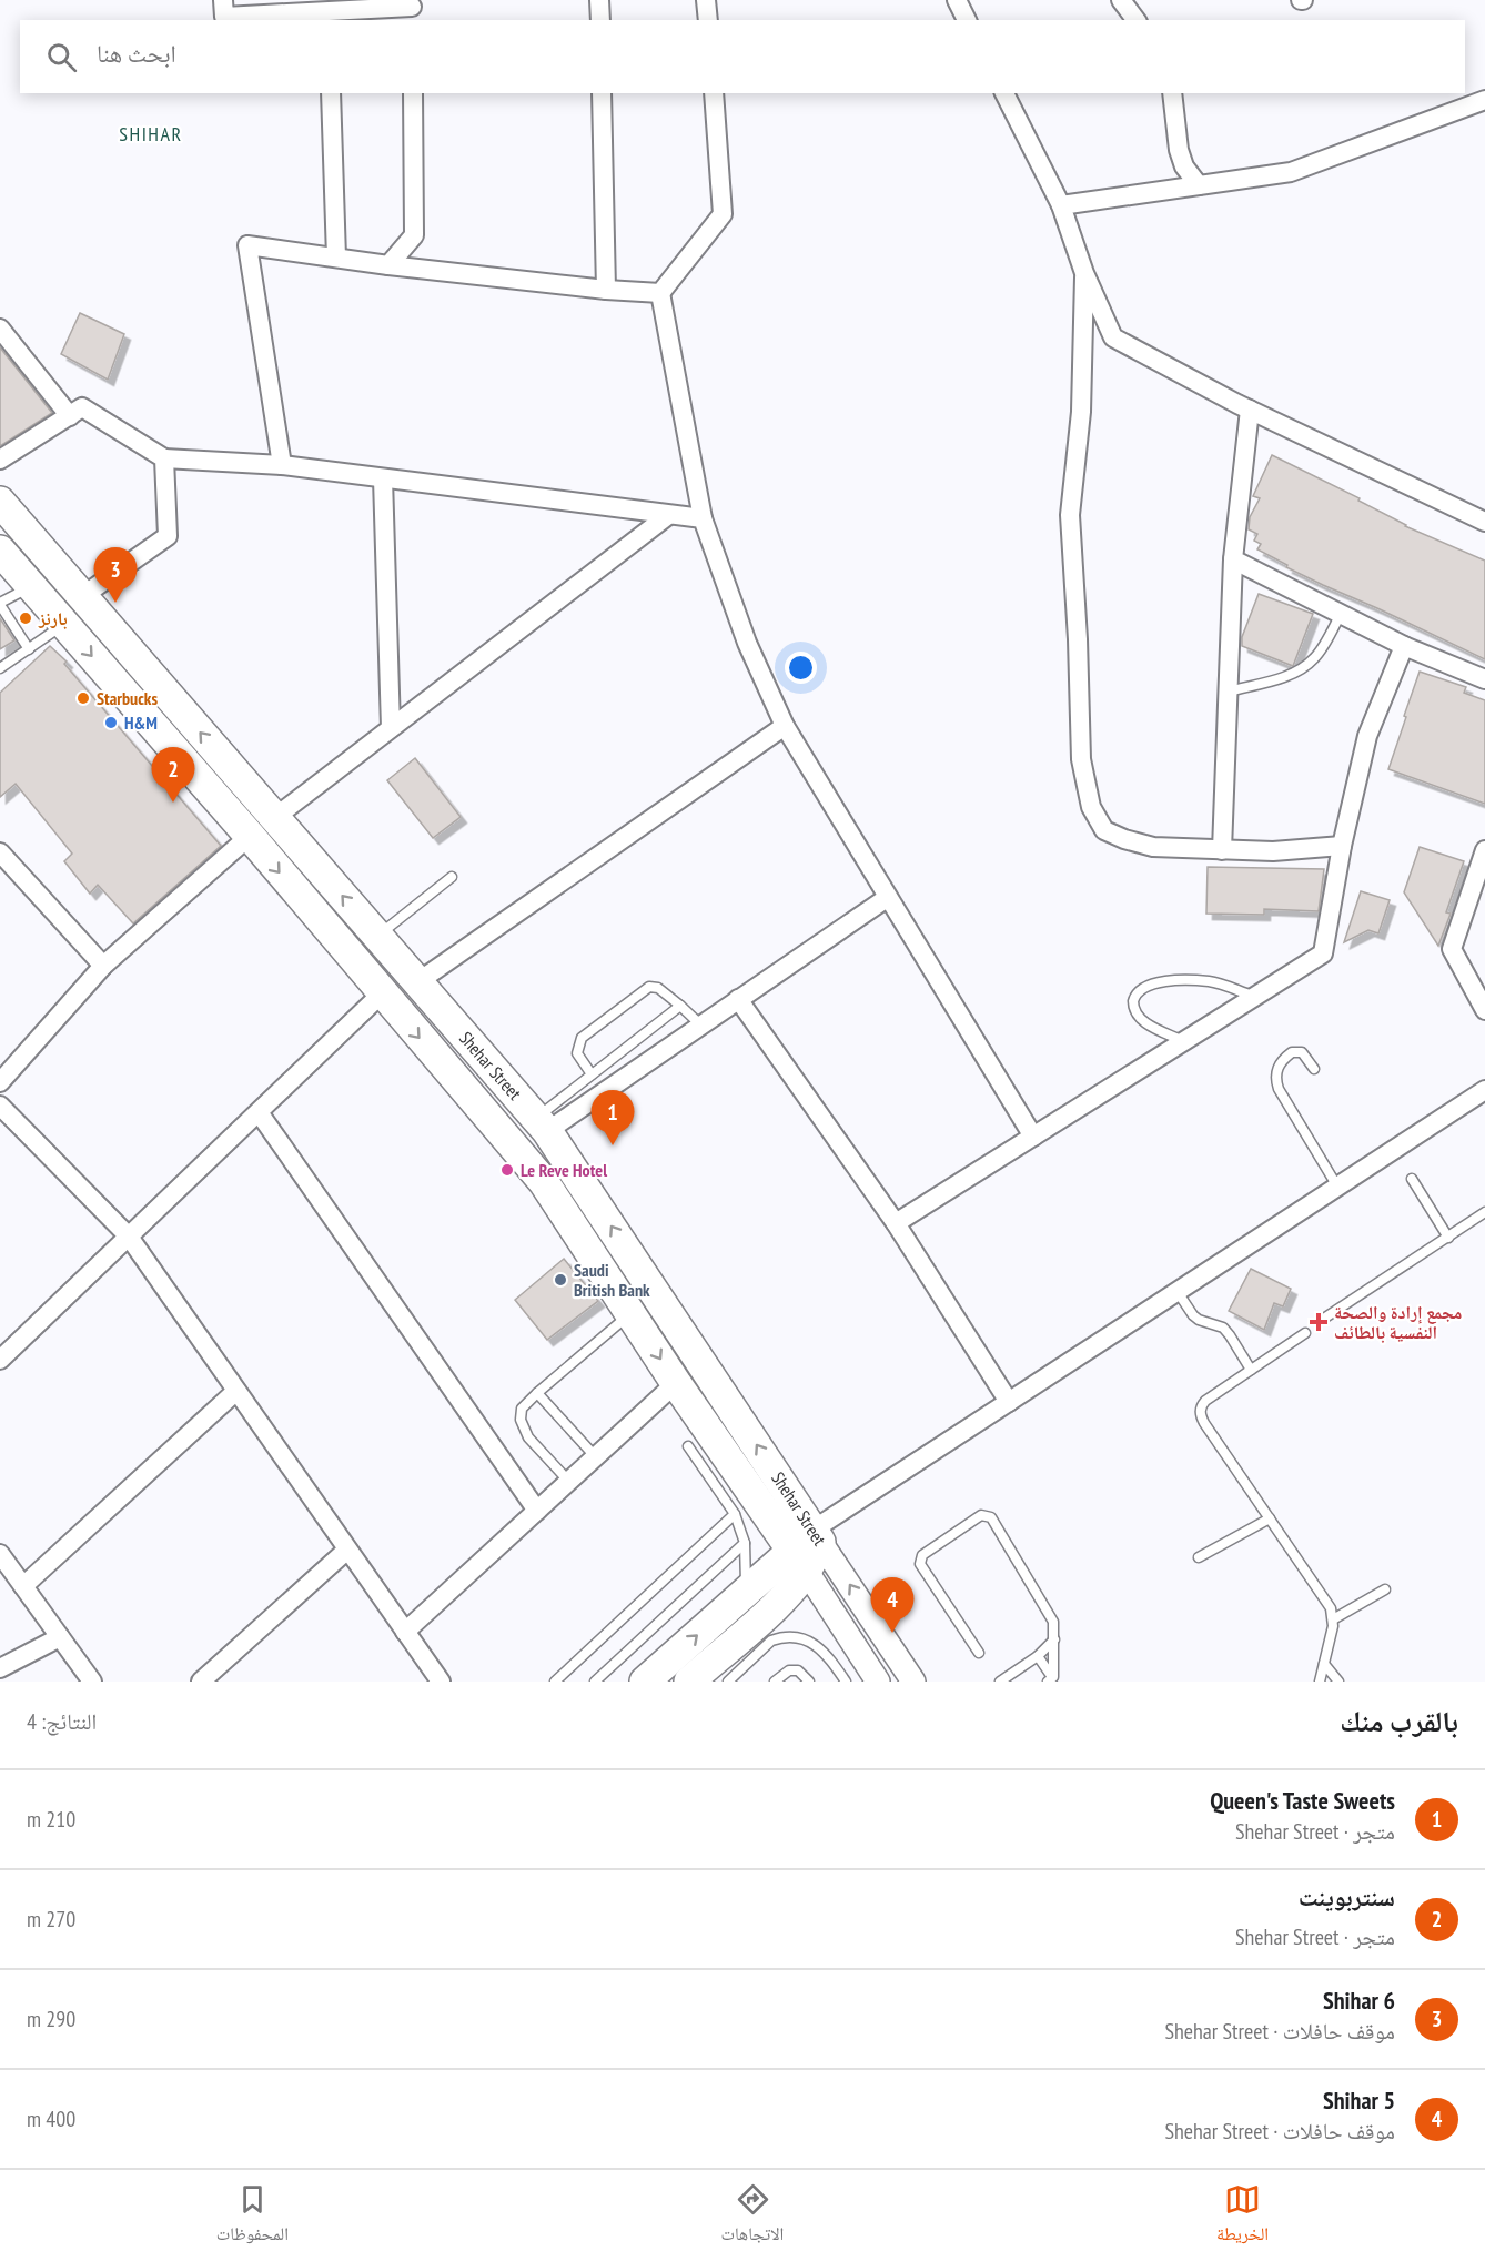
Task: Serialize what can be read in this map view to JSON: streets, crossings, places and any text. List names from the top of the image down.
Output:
{
  "streets": {
    "main road": ["Shehar Street"]
  },
  "districts": ["SHIHAR"],
  "places": {
    "other": [
      "بارنز",
      "Starbucks",
      "H&M",
      "Le Reve Hotel",
      "Saudi British Bank"
    ],
    "health": ["مجمع إرادة والصحة النفسية بالطائف"]
  },
  "page": {
    "search": "ابحث هنا",
    "pins": [
      "3",
      "2",
      "1",
      "4"
    ],
    "heading": ["بالقرب منك", "النتائج: 4"],
    "list": [
      {
        "mark": "1",
        "name": "Queen's Taste Sweets",
        "note": "متجر · Shehar Street",
        "value": "210 m"
      },
      {
        "mark": "2",
        "name": "سنتربوينت",
        "note": "متجر · Shehar Street",
        "value": "270 m"
      },
      {
        "mark": "3",
        "name": "Shihar 6",
        "note": "موقف حافلات · Shehar Street",
        "value": "290 m"
      },
      {
        "mark": "4",
        "name": "Shihar 5",
        "note": "موقف حافلات · Shehar Street",
        "value": "400 m"
      }
    ],
    "nav": ["الخريطة", "الاتجاهات", "المحفوظات"]
  }
}
